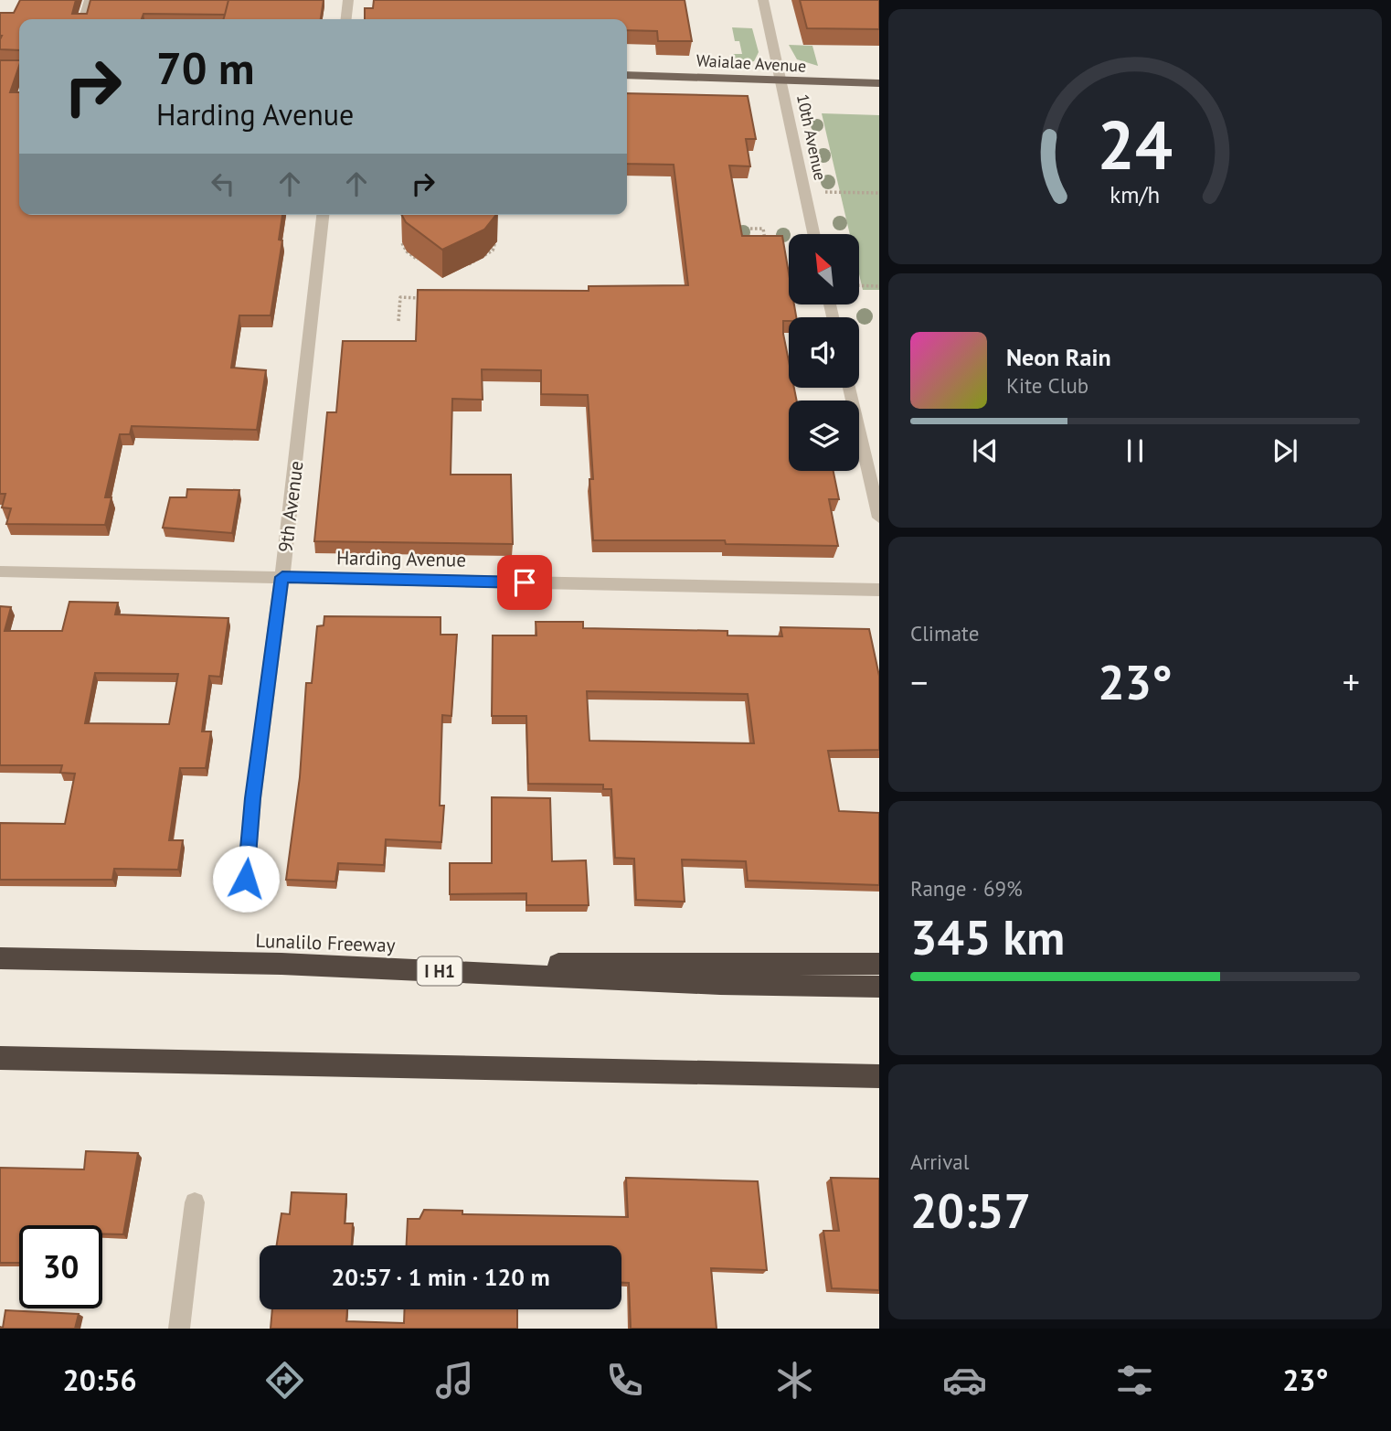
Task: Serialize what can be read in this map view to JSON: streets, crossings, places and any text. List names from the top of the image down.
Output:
{
  "streets": {
    "highway": ["Lunalilo Freeway", "I H1"],
    "main road": ["Waialae Avenue"],
    "street": ["10th Avenue", "9th Avenue", "Harding Avenue"]
  },
  "crossings": [
    ["Waialae Avenue", "10th Avenue"],
    ["9th Avenue", "Harding Avenue"]
  ],
  "north": "top left",
  "page": {
    "turn": ["70 m", "Harding Avenue"],
    "song": ["Neon Rain", "Kite Club"],
    "tile": [
      "Climate",
      ["Range · 69%", "345 km"],
      ["Arrival", "20:57"]
    ],
    "heat": ["−", "23°", "+"],
    "limit": "30",
    "trip": "20:57 · 1 min · 120 m",
    "tabs": ["20:56", "23°"],
    "gauge": ["24", "km/h"]
  }
}
